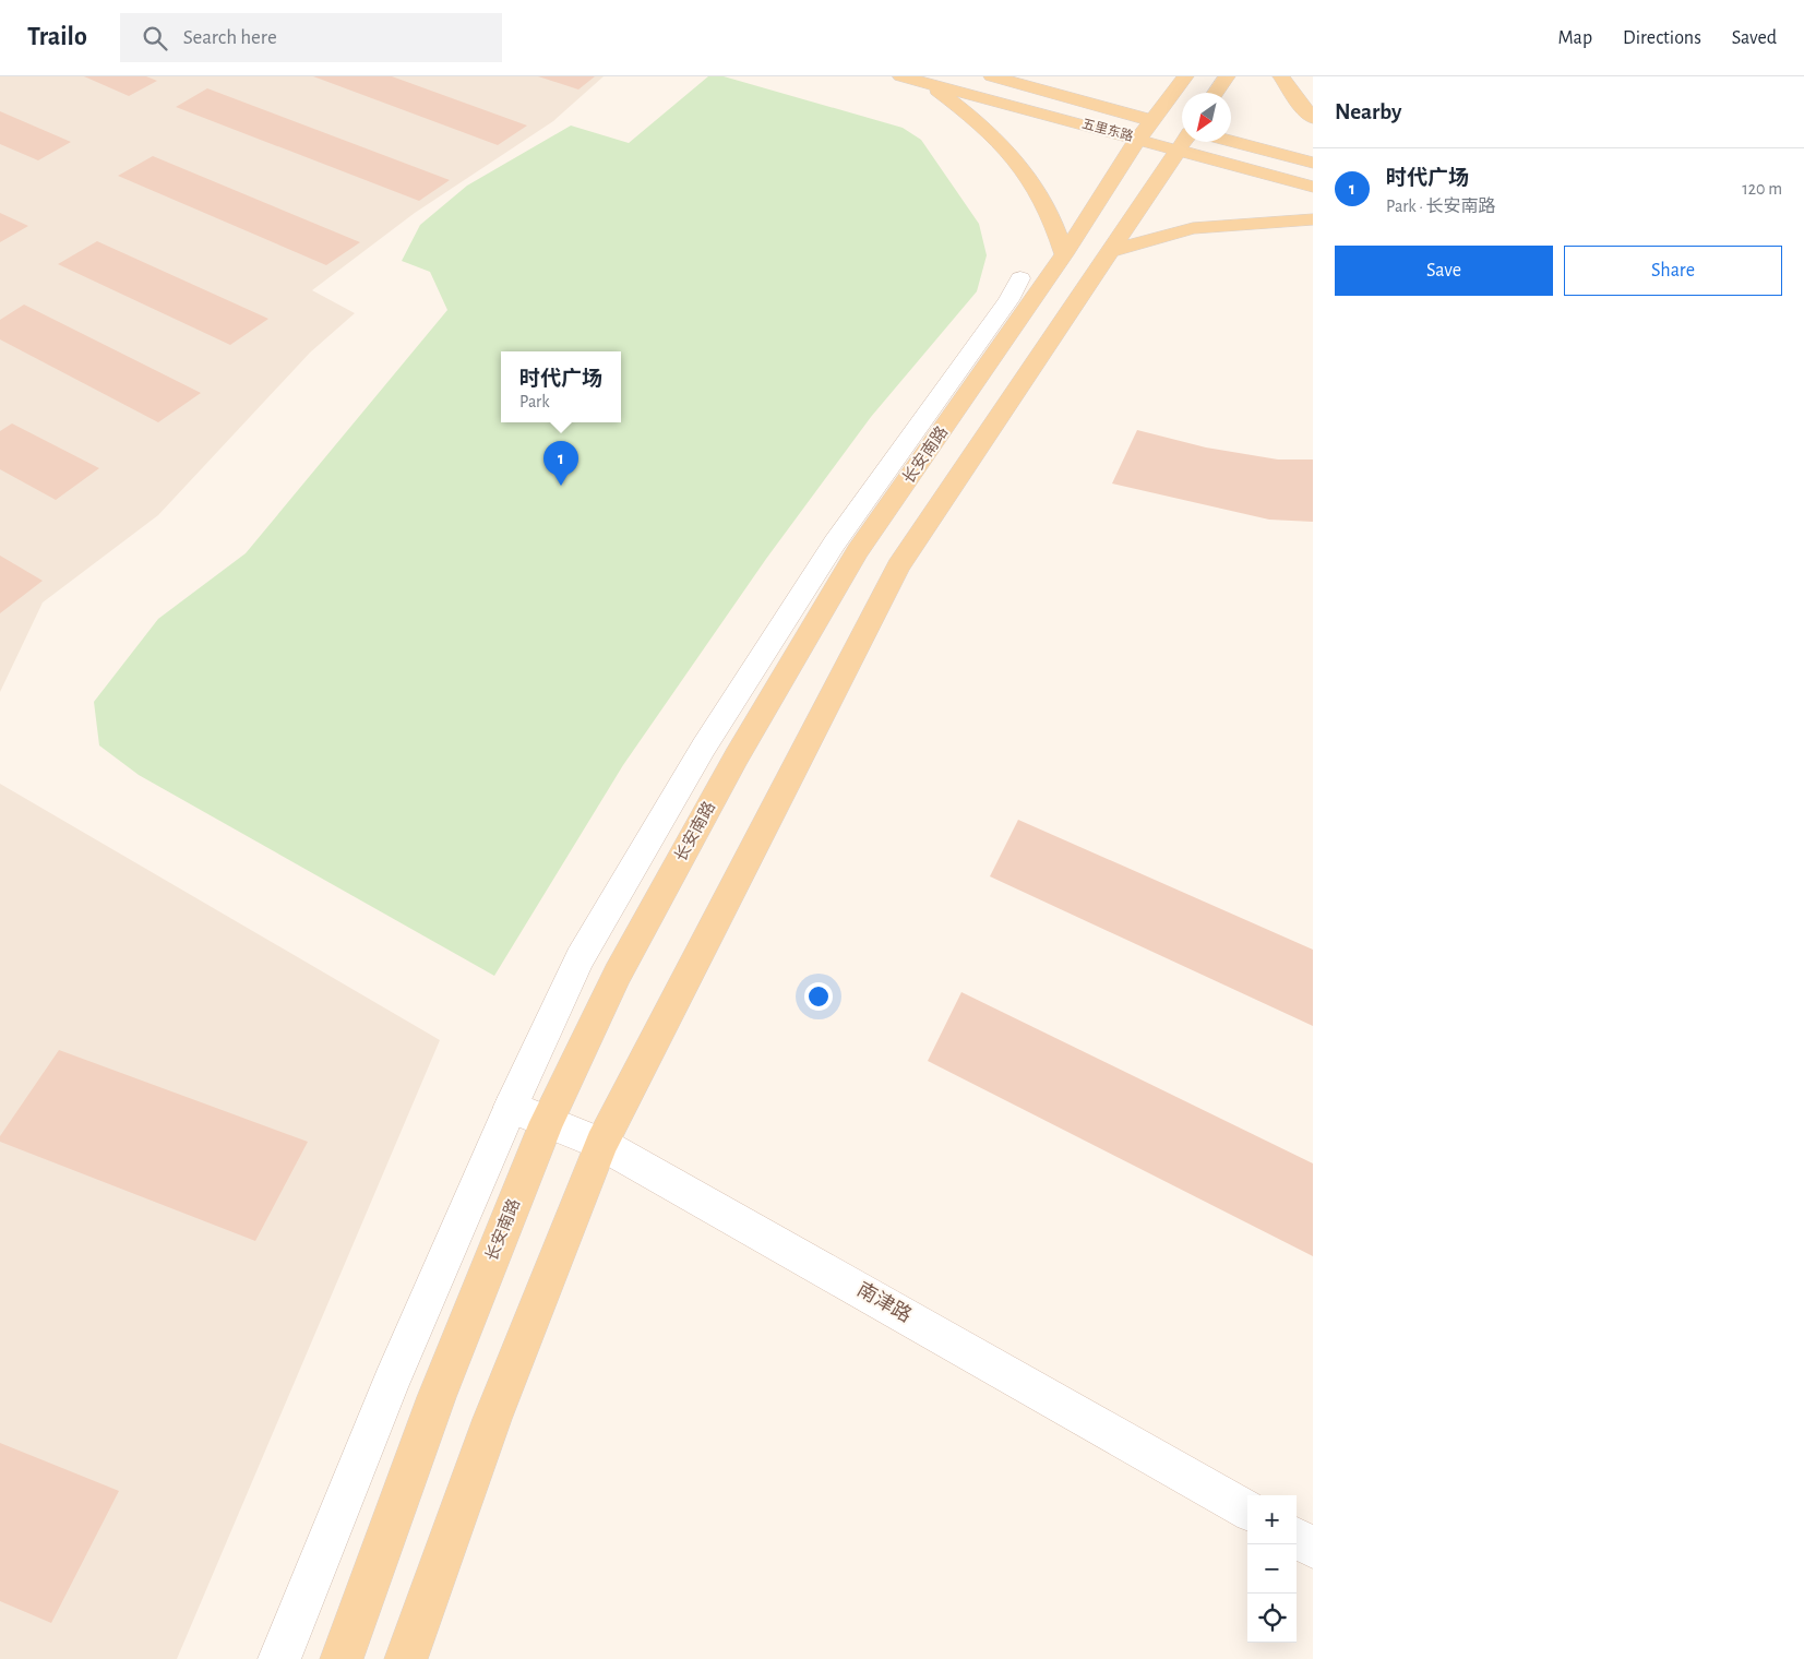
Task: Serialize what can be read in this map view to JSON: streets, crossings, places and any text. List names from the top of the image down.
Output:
{
  "streets": {
    "main road": ["五里东路", "长安南路"],
    "street": ["南津路"]
  },
  "crossings": [
    ["五里东路", "长安南路"],
    ["长安南路", "南津路"]
  ],
  "north": "bottom left",
  "page": {
    "header": "Trailo",
    "search": "Search here",
    "nav": ["Map", "Directions", "Saved"],
    "heading": "Nearby",
    "list": [
      {
        "mark": "1",
        "name": "时代广场",
        "note": "Park · 长安南路",
        "value": "120 m"
      }
    ],
    "buttons": ["Save", "Share"],
    "popup": ["时代广场", "Park"],
    "pins": "1",
    "map_buttons": ["+", "−"]
  }
}
